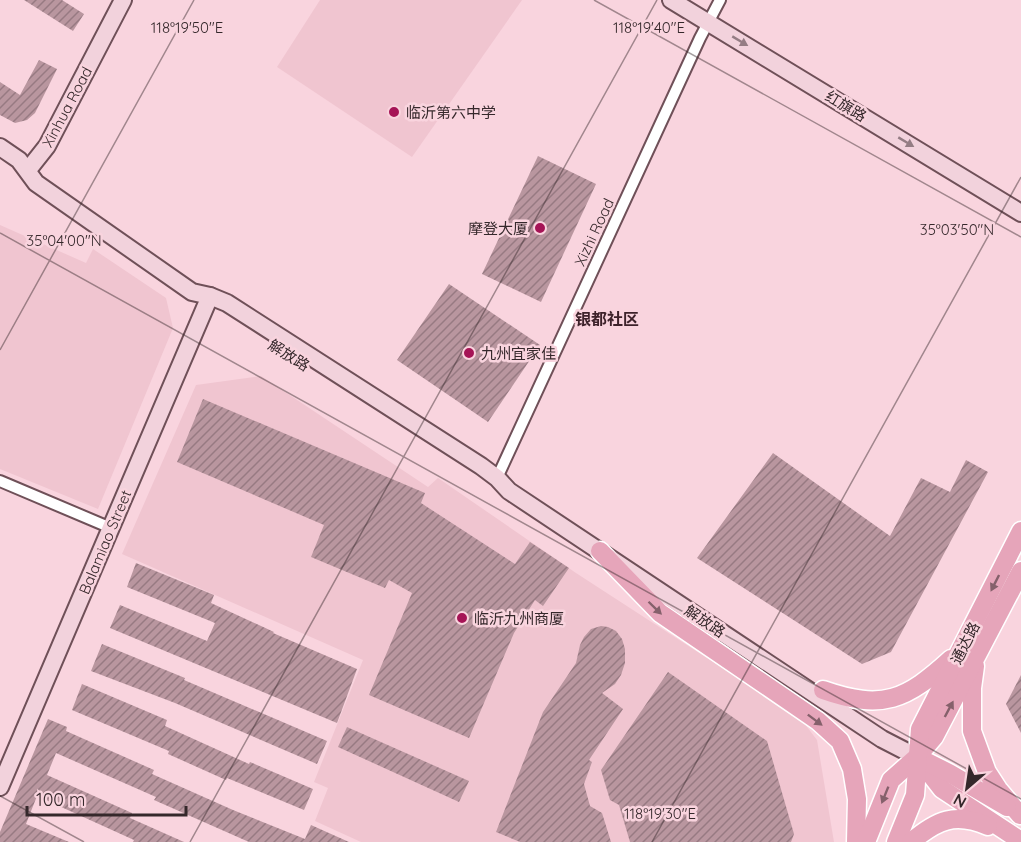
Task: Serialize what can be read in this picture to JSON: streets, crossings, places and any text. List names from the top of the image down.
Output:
{
  "streets": {
    "main road": [
      "红旗路",
      "Xinhua Road",
      "解放路",
      "Balamiao Street",
      "通达路"
    ],
    "street": ["Xizhi Road"]
  },
  "crossings": [
    ["红旗路", "Xizhi Road"],
    ["Xinhua Road", "解放路"],
    ["Xizhi Road", "解放路"],
    ["解放路", "Balamiao Street"],
    ["解放路", "通达路"]
  ],
  "one_way": ["红旗路"],
  "districts": ["银都社区"],
  "places": [
    "临沂第六中学",
    "摩登大厦",
    "九州宜家佳",
    "临沂九州商厦"
  ],
  "scale_bar": "100 m",
  "north": "bottom left",
  "coordinates": [
    "118°19'50\"E",
    "118°19'40\"E",
    "35°03'50\"N",
    "35°04'00\"N",
    "118°19'30\"E"
  ]
}
